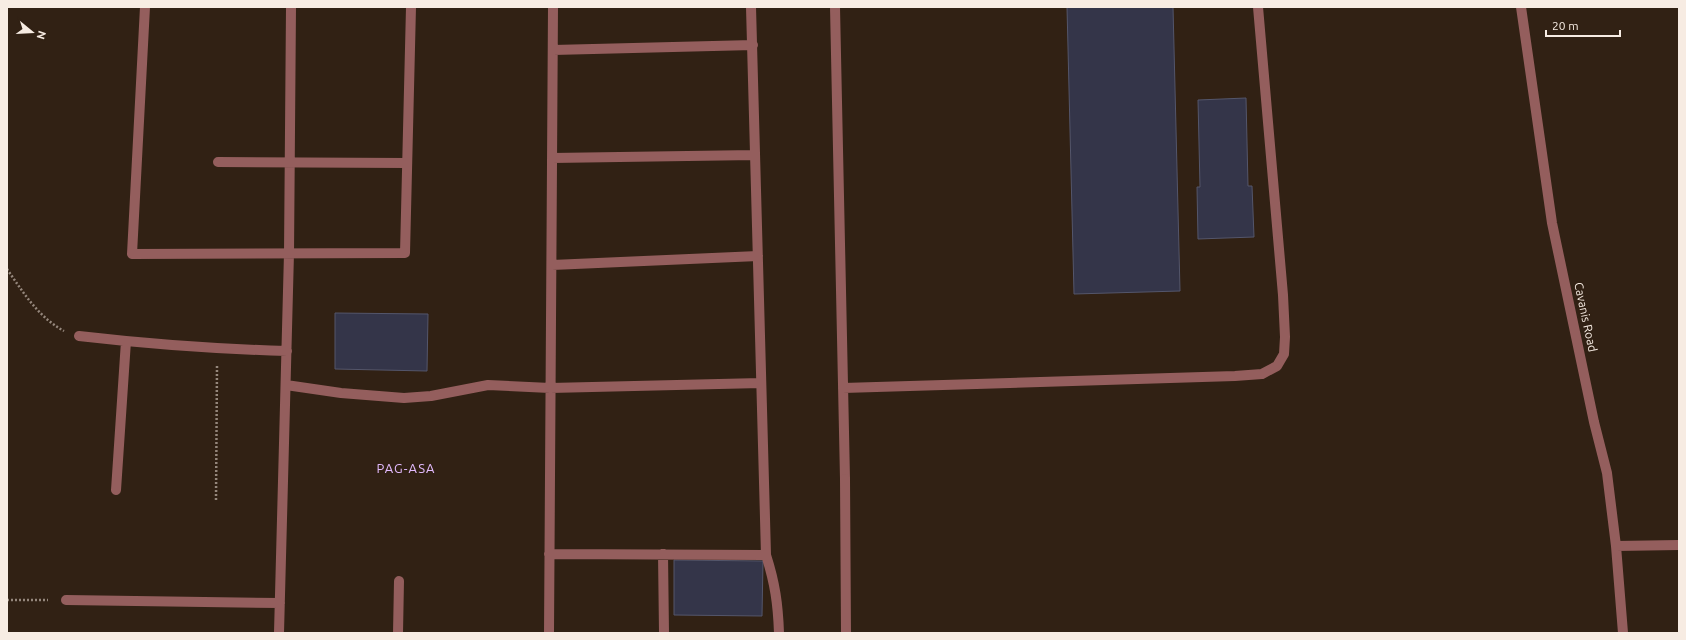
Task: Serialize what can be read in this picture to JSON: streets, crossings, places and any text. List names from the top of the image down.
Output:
{
  "streets": {
    "street": ["Cavanis Road"]
  },
  "districts": ["PAG-ASA"],
  "scale_bar": "20 m",
  "north": "right"
}
